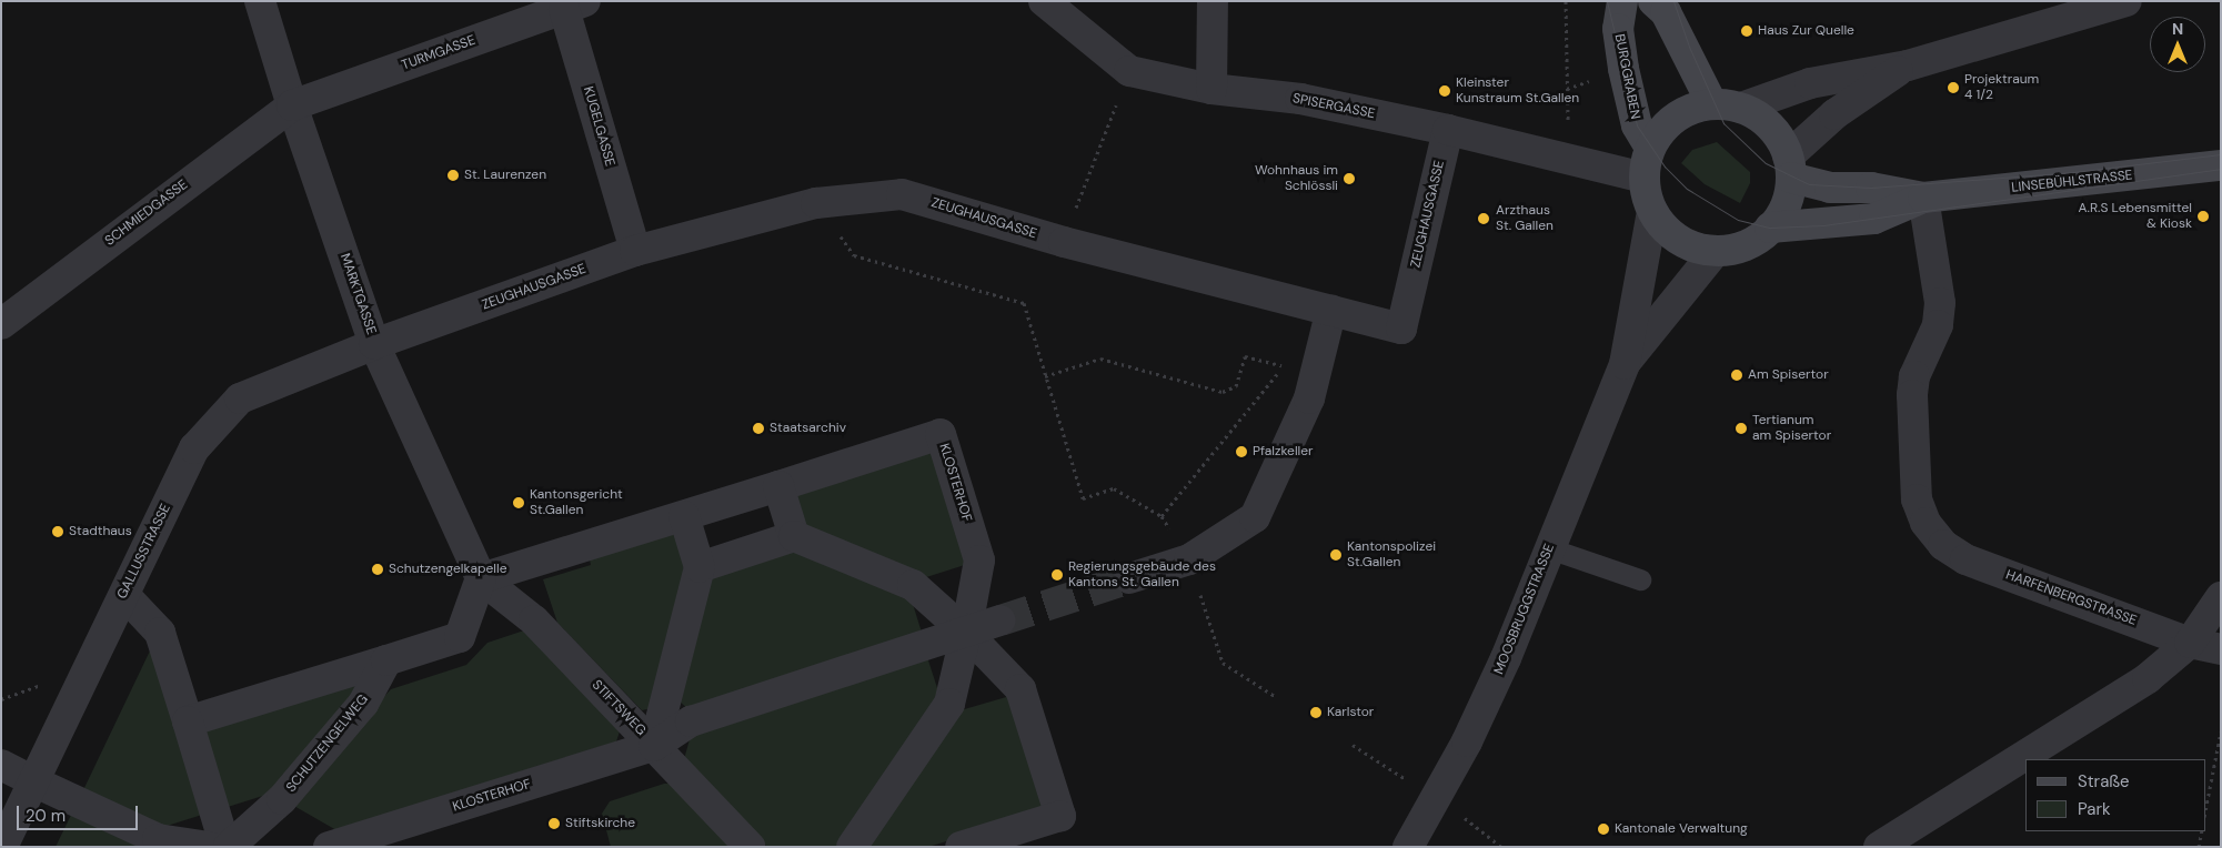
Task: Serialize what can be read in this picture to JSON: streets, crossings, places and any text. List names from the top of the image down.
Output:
{
  "streets": {
    "main road": ["BURGGRABEN", "LINSEBÜHLSTRASSE"],
    "street": [
      "TURMGASSE",
      "SPISERGASSE",
      "KUGELGASSE",
      "SCHMIEDGASSE",
      "ZEUGHAUSGASSE",
      "MARKTGASSE",
      "KLOSTERHOF",
      "GALLUSSTRASSE",
      "HARFENBERGSTRASSE",
      "MOOSBRUGGSTRASSE",
      "STIFTSWEG",
      "SCHUTZENGELWEG"
    ]
  },
  "crossings": [
    ["TURMGASSE", "KUGELGASSE"],
    ["TURMGASSE", "SCHMIEDGASSE"],
    ["TURMGASSE", "MARKTGASSE"],
    ["BURGGRABEN", "SPISERGASSE"],
    ["BURGGRABEN", "LINSEBÜHLSTRASSE"],
    ["BURGGRABEN", "MOOSBRUGGSTRASSE"],
    ["SPISERGASSE", "LINSEBÜHLSTRASSE"],
    ["SPISERGASSE", "ZEUGHAUSGASSE"],
    ["SPISERGASSE", "MOOSBRUGGSTRASSE"],
    ["KUGELGASSE", "ZEUGHAUSGASSE"],
    ["LINSEBÜHLSTRASSE", "HARFENBERGSTRASSE"],
    ["LINSEBÜHLSTRASSE", "MOOSBRUGGSTRASSE"],
    ["SCHMIEDGASSE", "MARKTGASSE"],
    ["ZEUGHAUSGASSE", "MARKTGASSE"],
    ["ZEUGHAUSGASSE", "GALLUSSTRASSE"],
    ["MARKTGASSE", "KLOSTERHOF"],
    ["MARKTGASSE", "GALLUSSTRASSE"],
    ["MARKTGASSE", "STIFTSWEG"],
    ["KLOSTERHOF", "STIFTSWEG"]
  ],
  "places": [
    "Haus Zur Quelle",
    "Projektraum 4 1/2",
    "Kleinster Kunstraum St.Gallen",
    "St. Laurenzen",
    "Wohnhaus im Schlössli",
    "A.R.S Lebensmittel & Kiosk",
    "Arzthaus St. Gallen",
    "Am Spisertor",
    "Staatsarchiv",
    "Tertianum am Spisertor",
    "Pfalzkeller",
    "Kantonsgericht St.Gallen",
    "Stadthaus",
    "Kantonspolizei St.Gallen",
    "Schutzengelkapelle",
    "Regierungsgebäude des Kantons St. Gallen",
    "Karlstor",
    "Stiftskirche",
    "Kantonale Verwaltung"
  ],
  "legend": ["Straße", "Park"],
  "scale_bar": "20 m",
  "north": "top"
}
